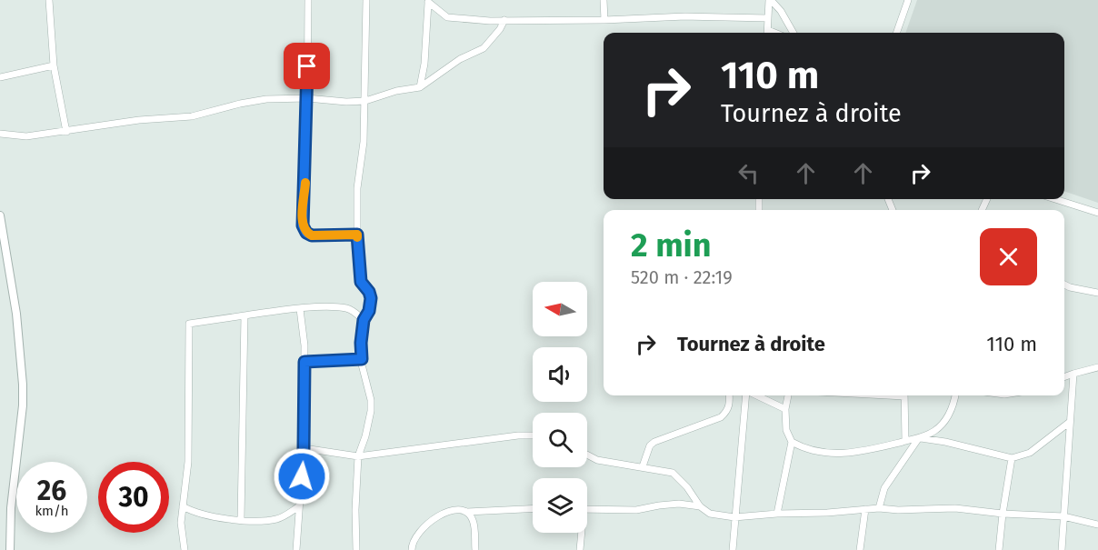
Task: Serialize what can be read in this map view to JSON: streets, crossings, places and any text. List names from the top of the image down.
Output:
{
  "north": "left",
  "page": {
    "turn": ["110 m", "Tournez à droite"],
    "heading": ["2 min", "520 m · 22:19"],
    "list": [
      {
        "name": "Tournez à droite",
        "value": "110 m"
      }
    ],
    "speed": "26 km/h",
    "limit": "30"
  }
}
